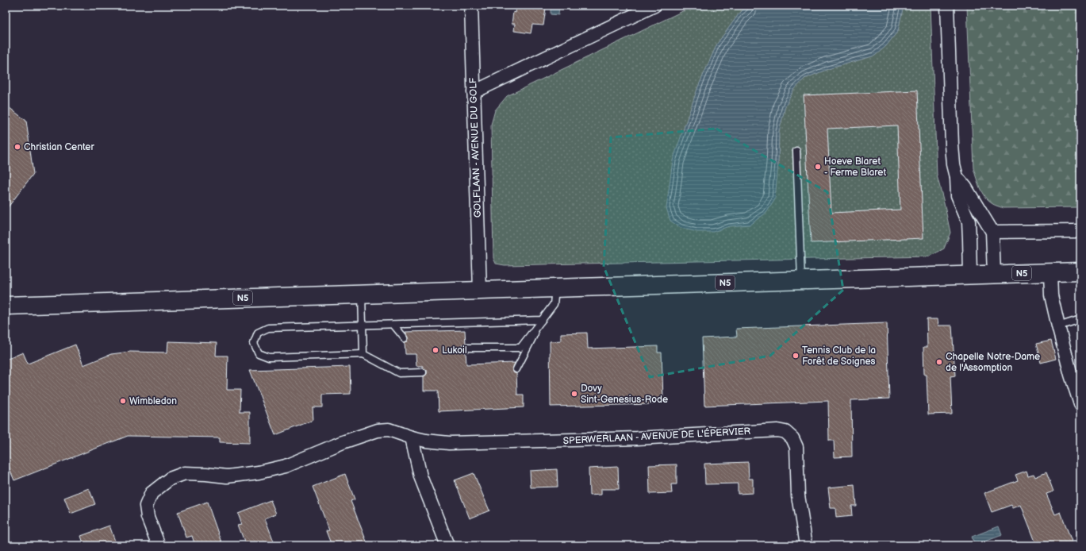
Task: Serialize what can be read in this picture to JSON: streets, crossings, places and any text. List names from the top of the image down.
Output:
{
  "streets": {
    "main road": ["N5"],
    "street": ["GOLFLAAN - AVENUE DU GOLF", "SPERWERLAAN - AVENUE DE L'ÉPERVIER"]
  },
  "crossings": [
    ["GOLFLAAN - AVENUE DU GOLF", "N5"]
  ],
  "places": [
    "Christian Center",
    "Hoeve Blaret - Ferme Blaret",
    "Lukoil",
    "Tennis Club de la Forêt de Soignes",
    "Chapelle Notre-Dame de l'Assomption",
    "Dovy Sint-Genesius-Rode",
    "Wimbledon"
  ]
}
